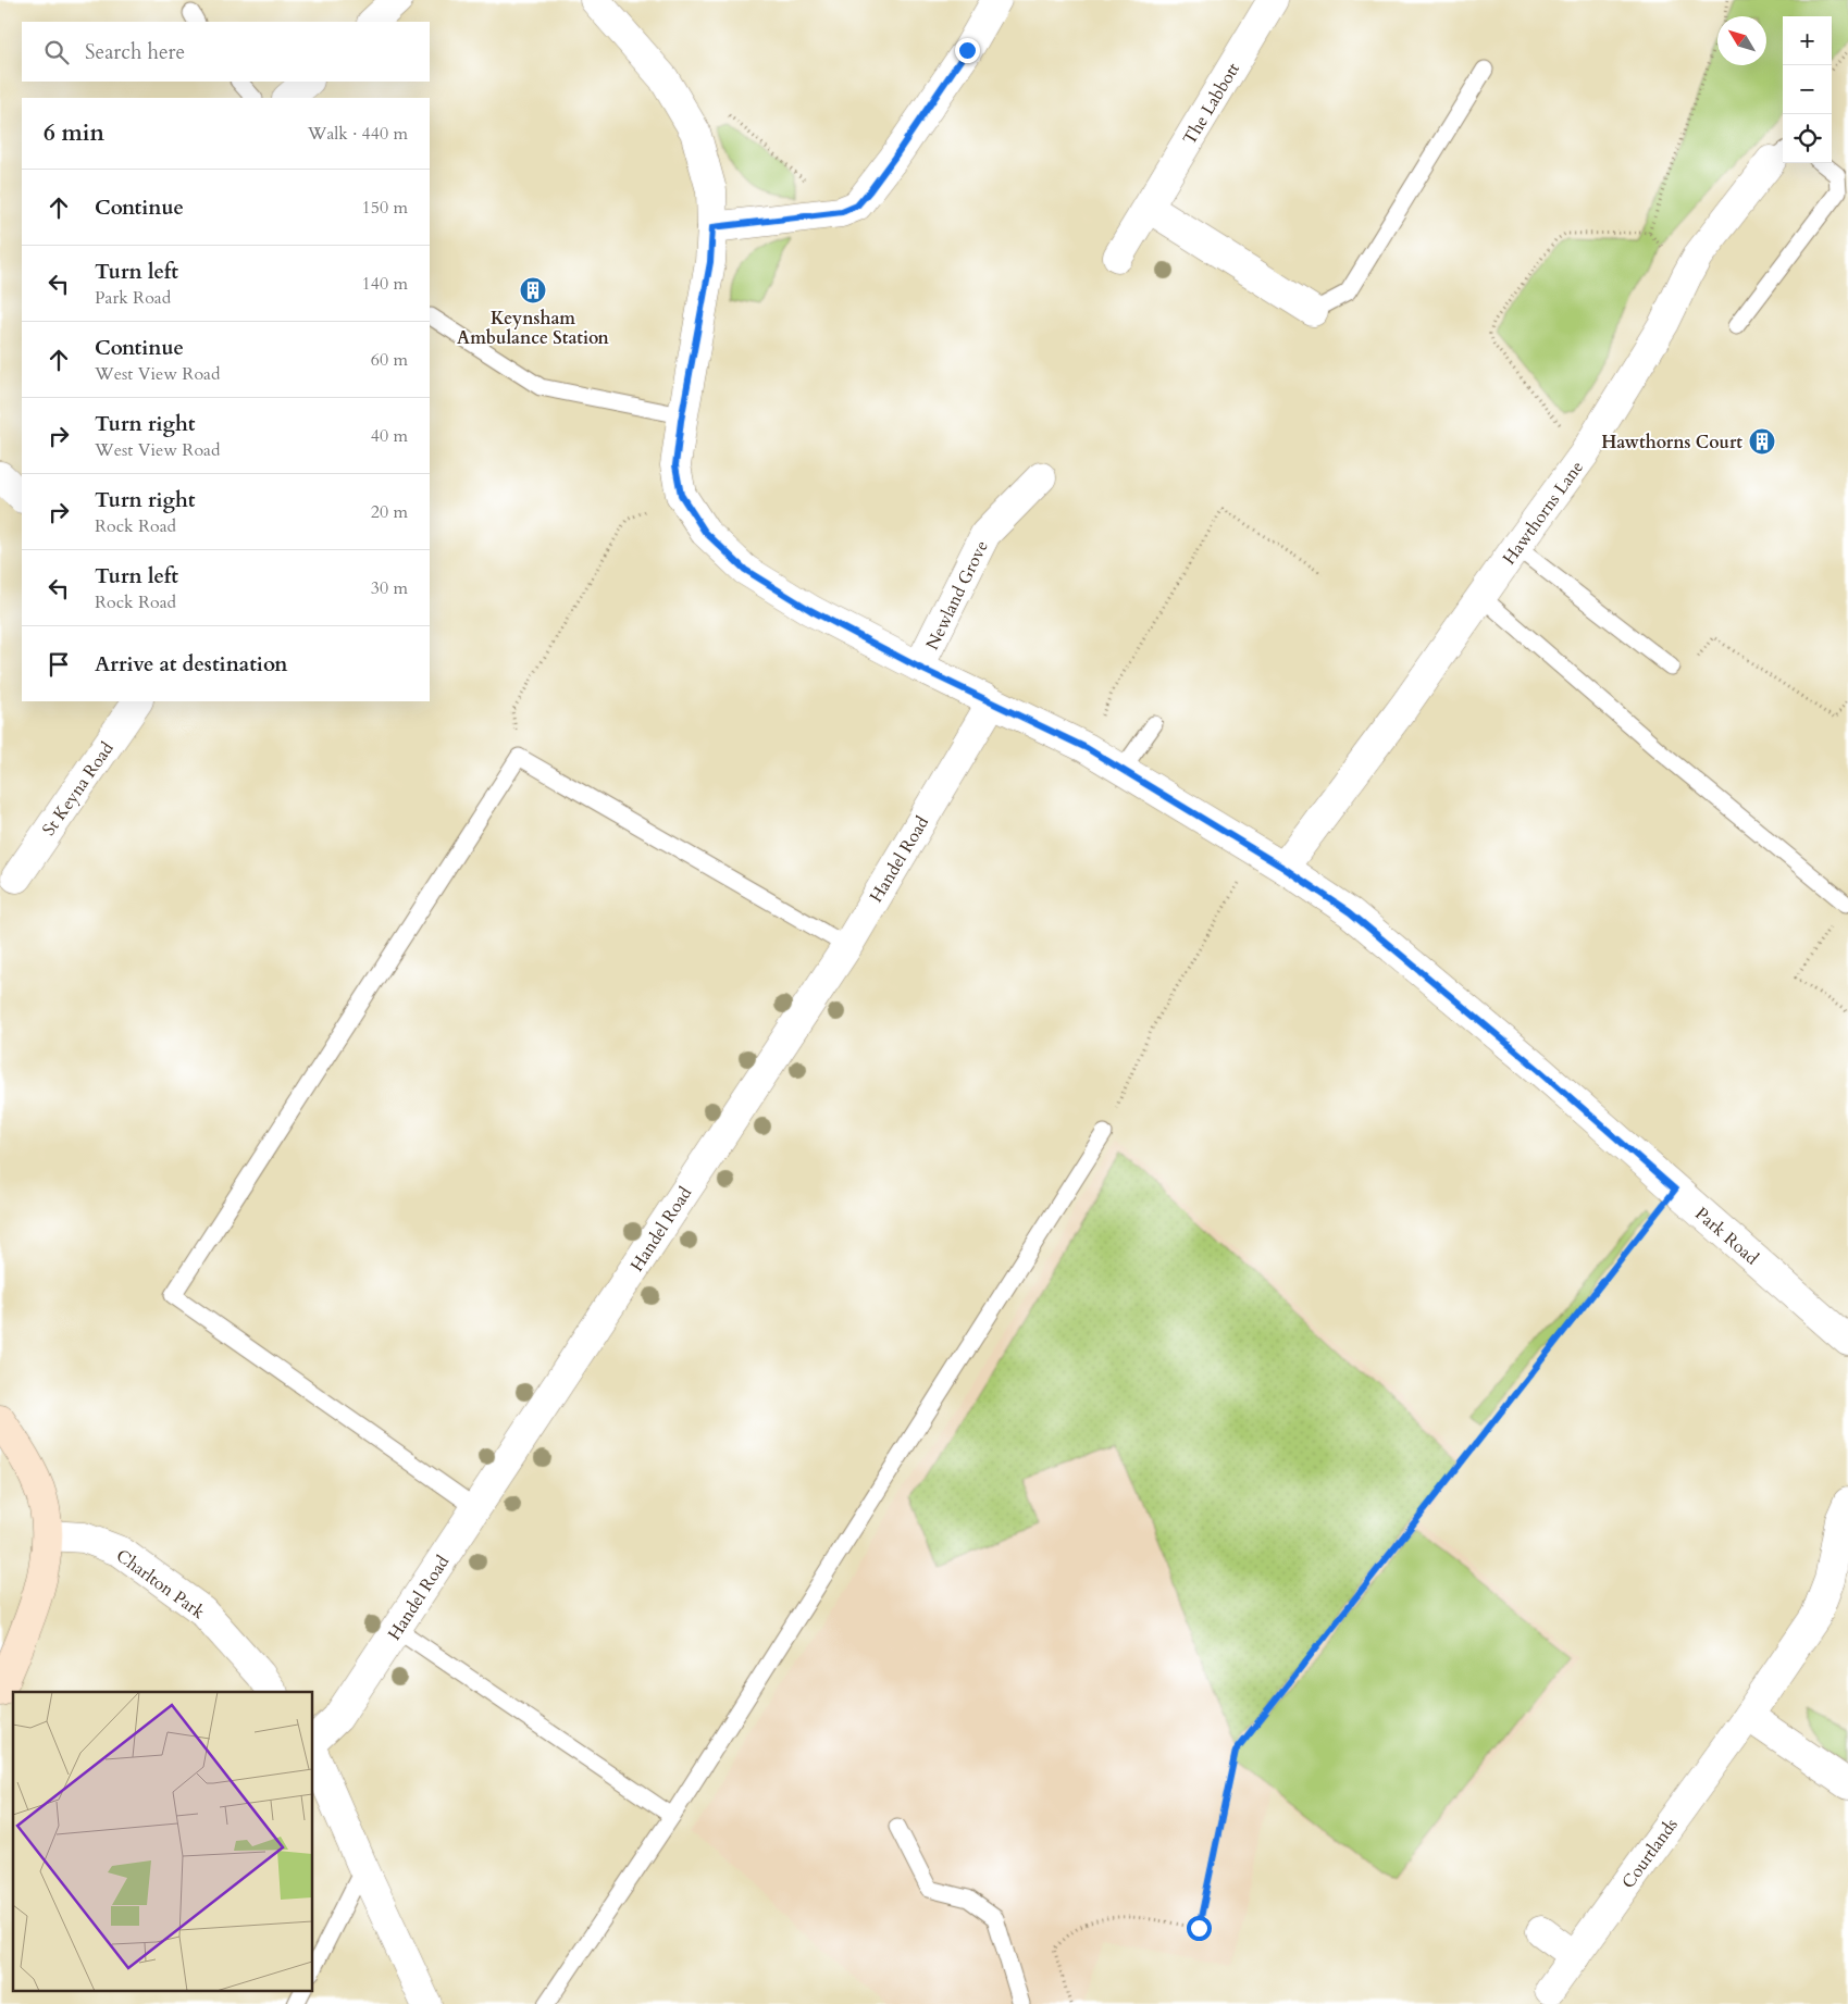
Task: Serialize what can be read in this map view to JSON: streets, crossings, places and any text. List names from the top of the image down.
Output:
{
  "streets": {
    "street": [
      "The Labbott",
      "Hawthorns Lane",
      "Newland Grove",
      "St Keyna Road",
      "Handel Road",
      "Park Road",
      "Charlton Park",
      "Courtlands"
    ]
  },
  "crossings": [
    ["Hawthorns Lane", "Park Road"],
    ["Newland Grove", "Park Road"],
    ["Handel Road", "Park Road"]
  ],
  "places": {
    "building": ["Keynsham Ambulance Station", "Hawthorns Court"]
  },
  "north": "top left",
  "page": {
    "map_buttons": ["+", "−"],
    "search": "Search here",
    "heading": ["6 min", "Walk · 440 m"],
    "list": [
      ["Continue", "150 m"],
      ["Turn left", "Park Road", "140 m"],
      ["Continue", "West View Road", "60 m"],
      ["Turn right", "West View Road", "40 m"],
      ["Turn right", "Rock Road", "20 m"],
      ["Turn left", "Rock Road", "30 m"],
      "Arrive at destination"
    ]
  }
}
